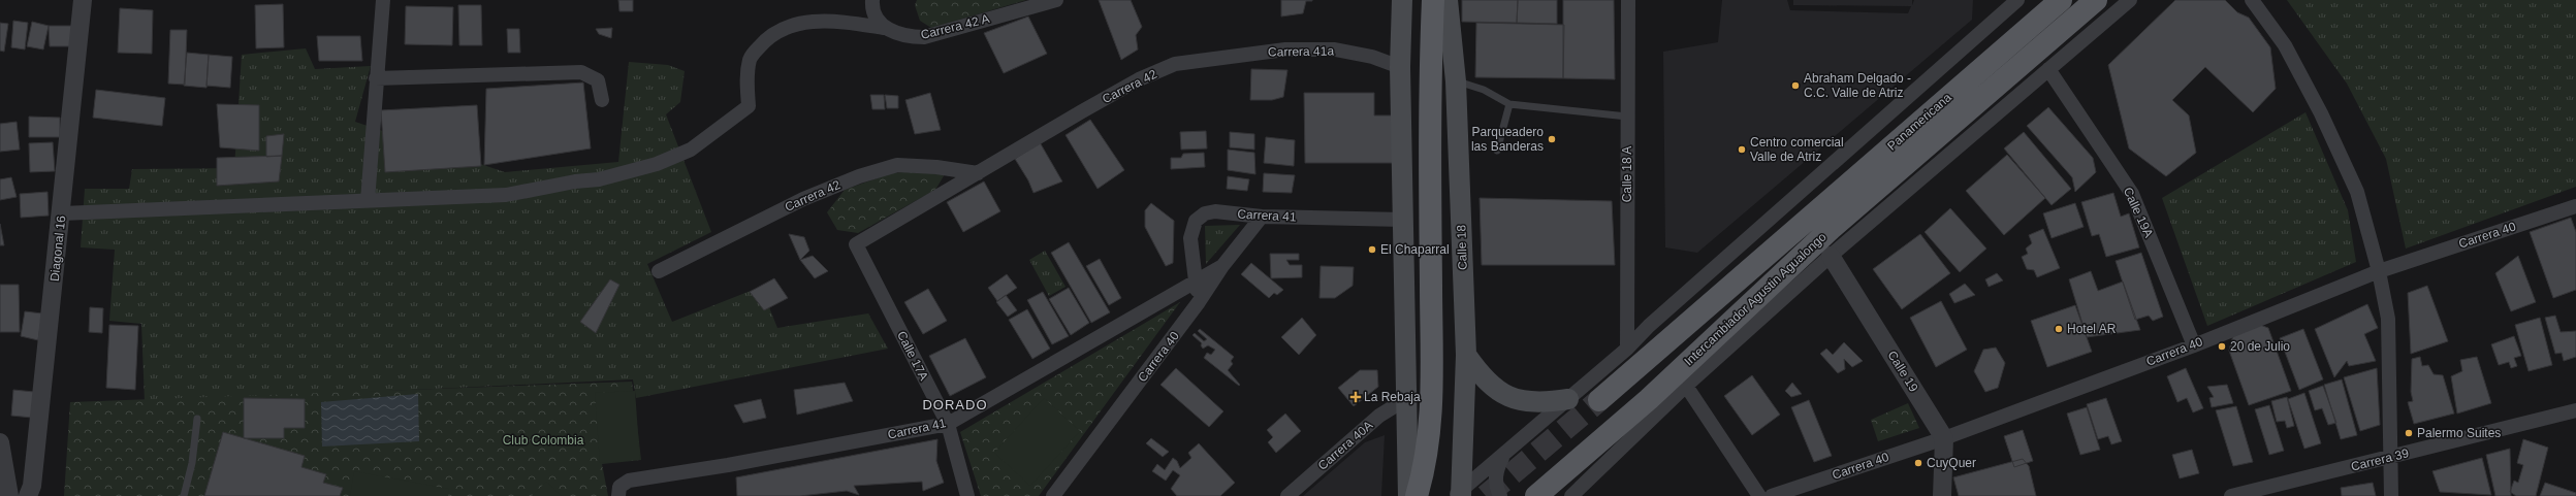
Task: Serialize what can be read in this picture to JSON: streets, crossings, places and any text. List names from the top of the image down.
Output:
{
  "streets": {
    "main road": ["Panamericana", "Calle 18", "Intercambiador Agustin Agualongo"],
    "street": [
      "Carrera 42 A",
      "Carrera 41a",
      "Carrera 42",
      "Calle 18 A",
      "Calle 19A",
      "Carrera 41",
      "Carrera 40",
      "Diagonal 16",
      "Calle 17A",
      "Calle 19",
      "Carrera 40A",
      "Carrera 39"
    ]
  },
  "crossings": [
    ["Carrera 41a", "Carrera 42"],
    ["Carrera 42", "Calle 17A"],
    ["Panamericana", "Intercambiador Agustin Agualongo"],
    ["Calle 19A", "Carrera 40"],
    ["Carrera 41", "Carrera 40"],
    ["Carrera 41", "Calle 17A"],
    ["Carrera 40", "Calle 19"]
  ],
  "districts": ["DORADO"],
  "parks": ["Club Colombia"],
  "places": {
    "other": [
      "Abraham Delgado - C.C. Valle de Atriz",
      "Parqueadero las Banderas",
      "Centro comercial Valle de Atriz",
      "El Chaparral",
      "Hotel AR",
      "20 de Julio",
      "Palermo Suites",
      "CuyQuer"
    ],
    "health": ["La Rebaja"]
  }
}
